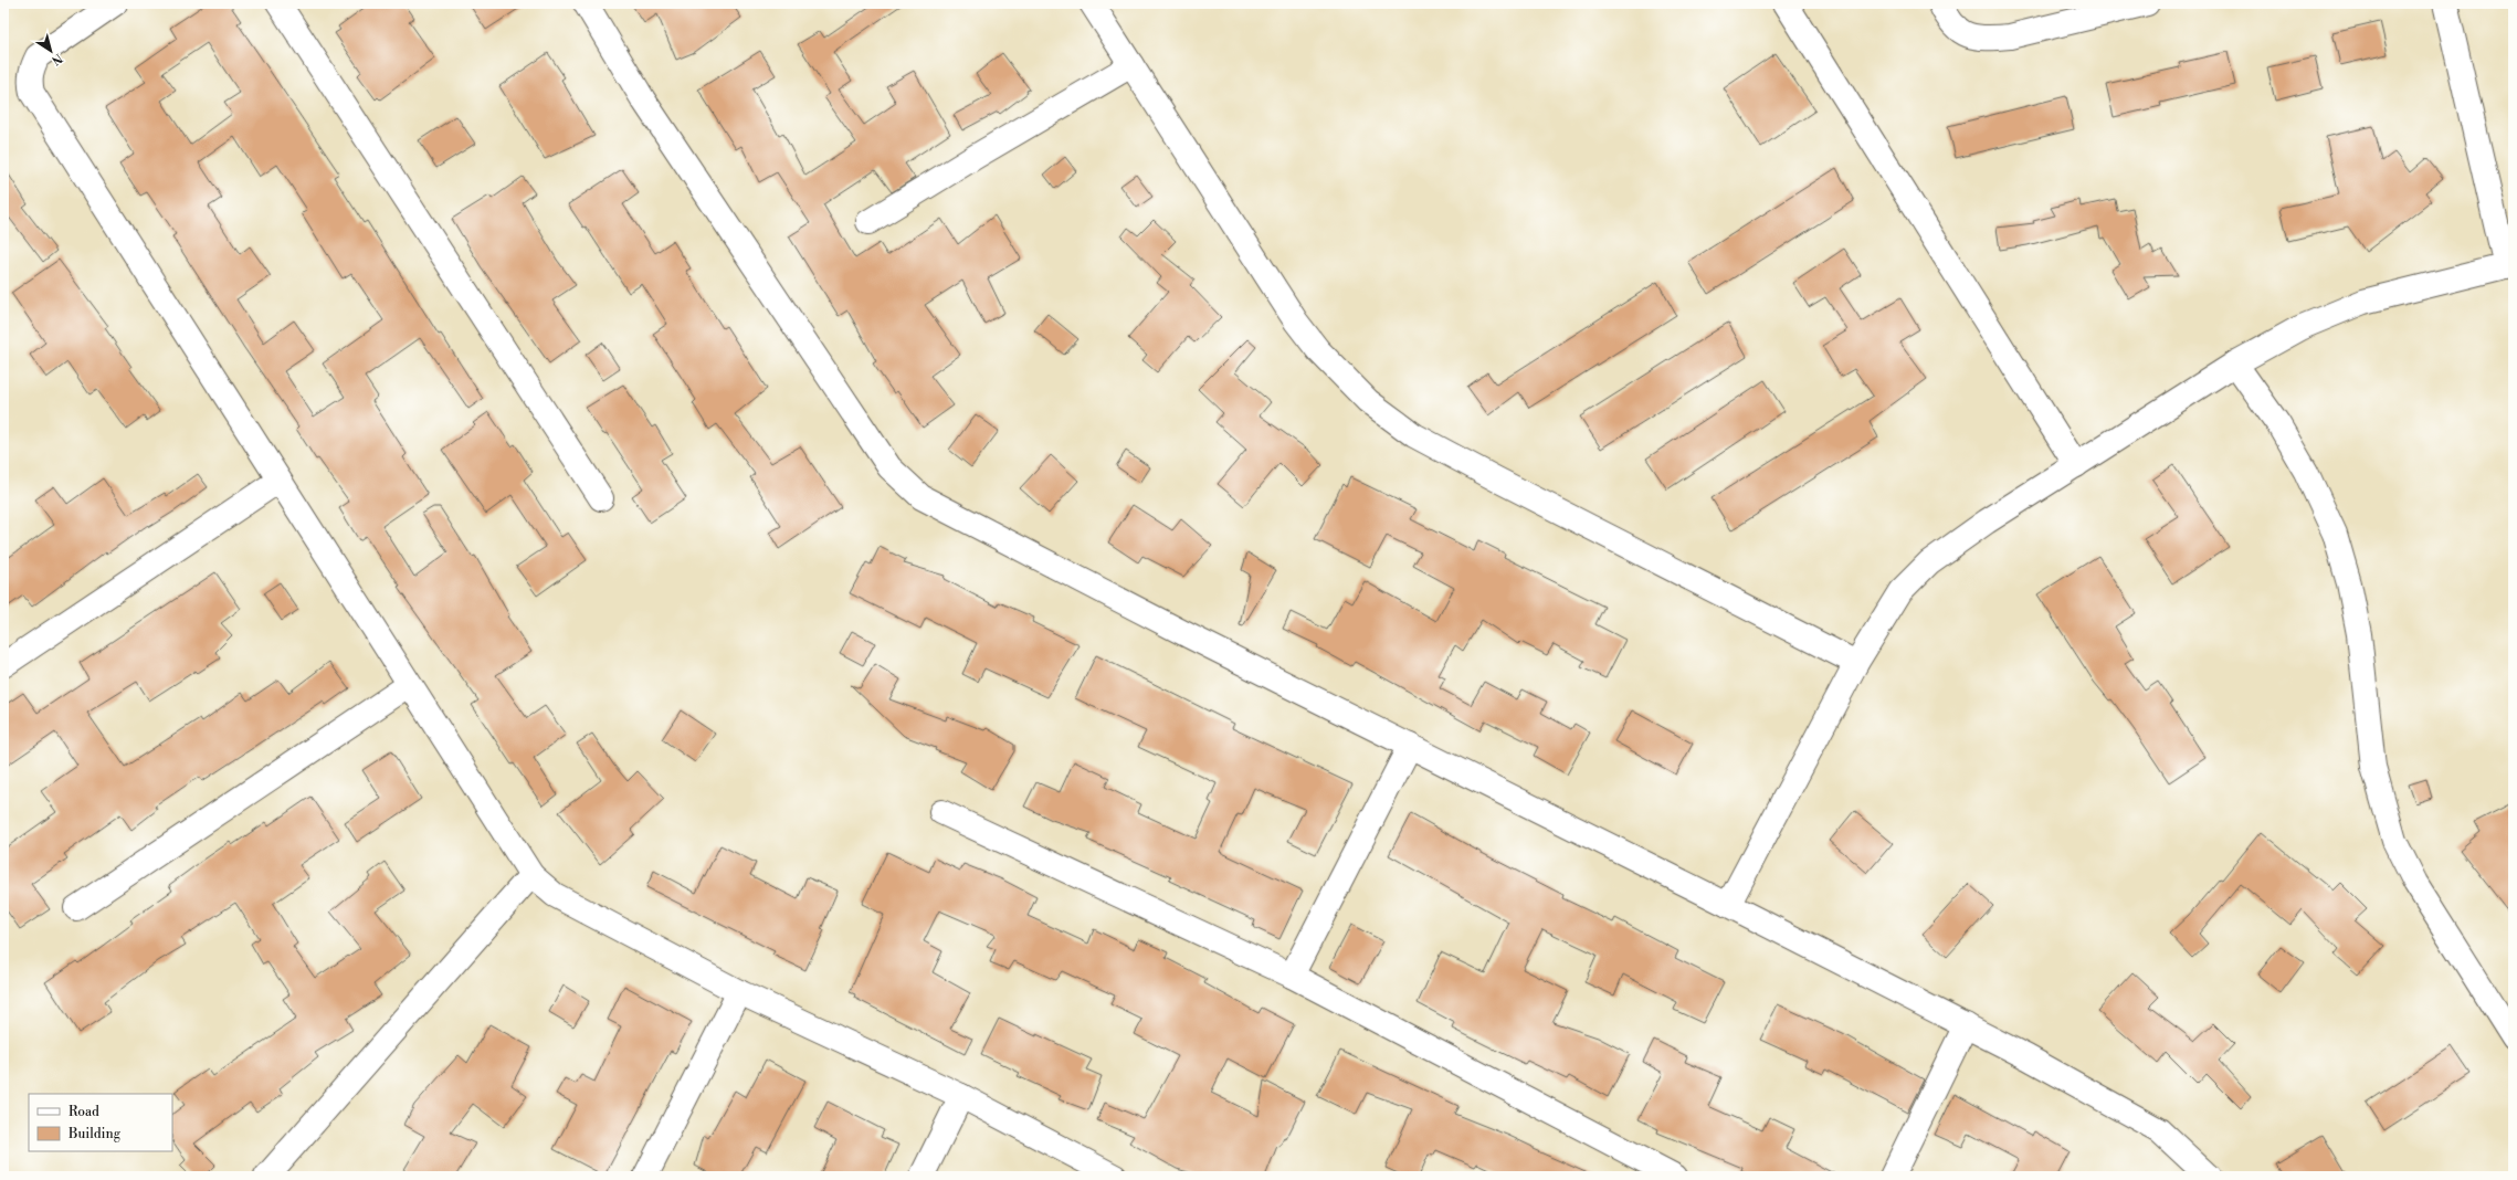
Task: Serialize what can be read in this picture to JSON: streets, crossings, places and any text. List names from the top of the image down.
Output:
{
  "legend": ["Road", "Building"],
  "north": "bottom right"
}
